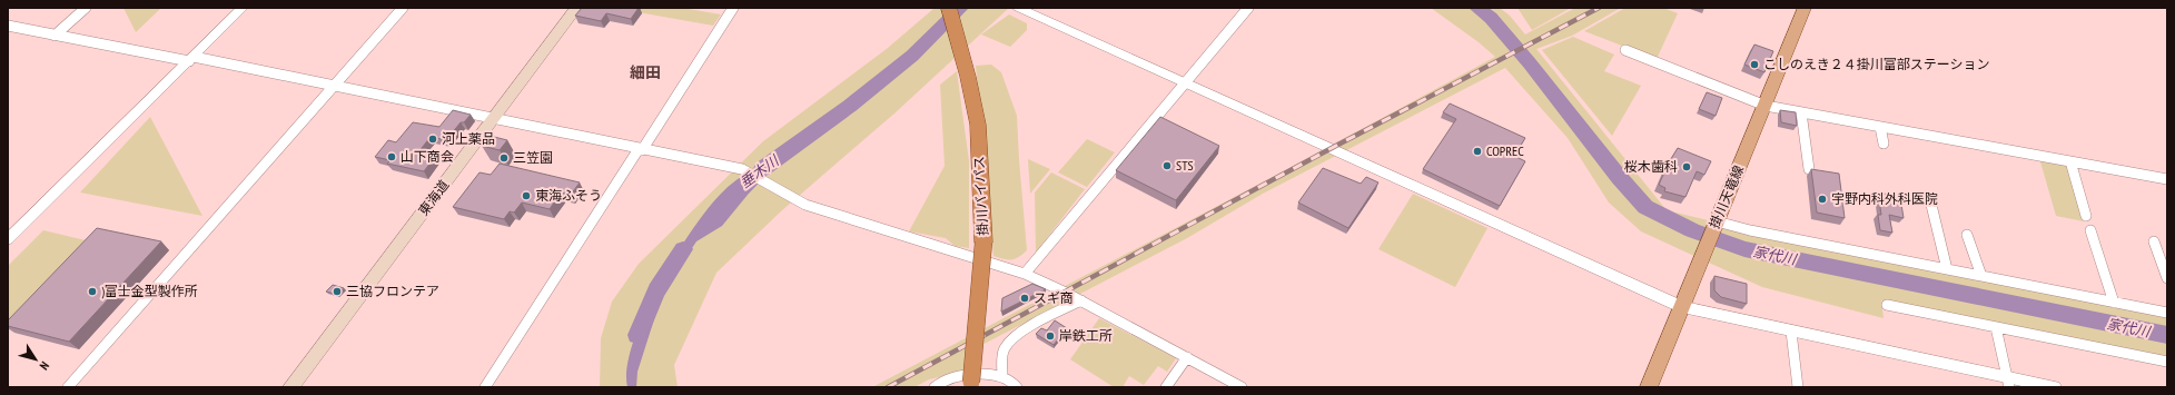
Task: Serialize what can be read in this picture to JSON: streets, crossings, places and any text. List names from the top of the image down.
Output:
{
  "streets": {
    "highway": ["掛川バイパス"],
    "main road": ["掛川天竜線", "東海道"]
  },
  "districts": ["細田"],
  "water": ["垂木川", "家代川"],
  "places": [
    "こしのえき２４掛川富部ステーション",
    "河上薬品",
    "COPREC",
    "山下商会",
    "三笠園",
    "STS",
    "桜木歯科",
    "東海ふそう",
    "宇野内科外科医院",
    ")富士金型製作所",
    "三協フロンテア",
    "スギ商",
    "岸鉄工所"
  ],
  "north": "bottom right"
}
